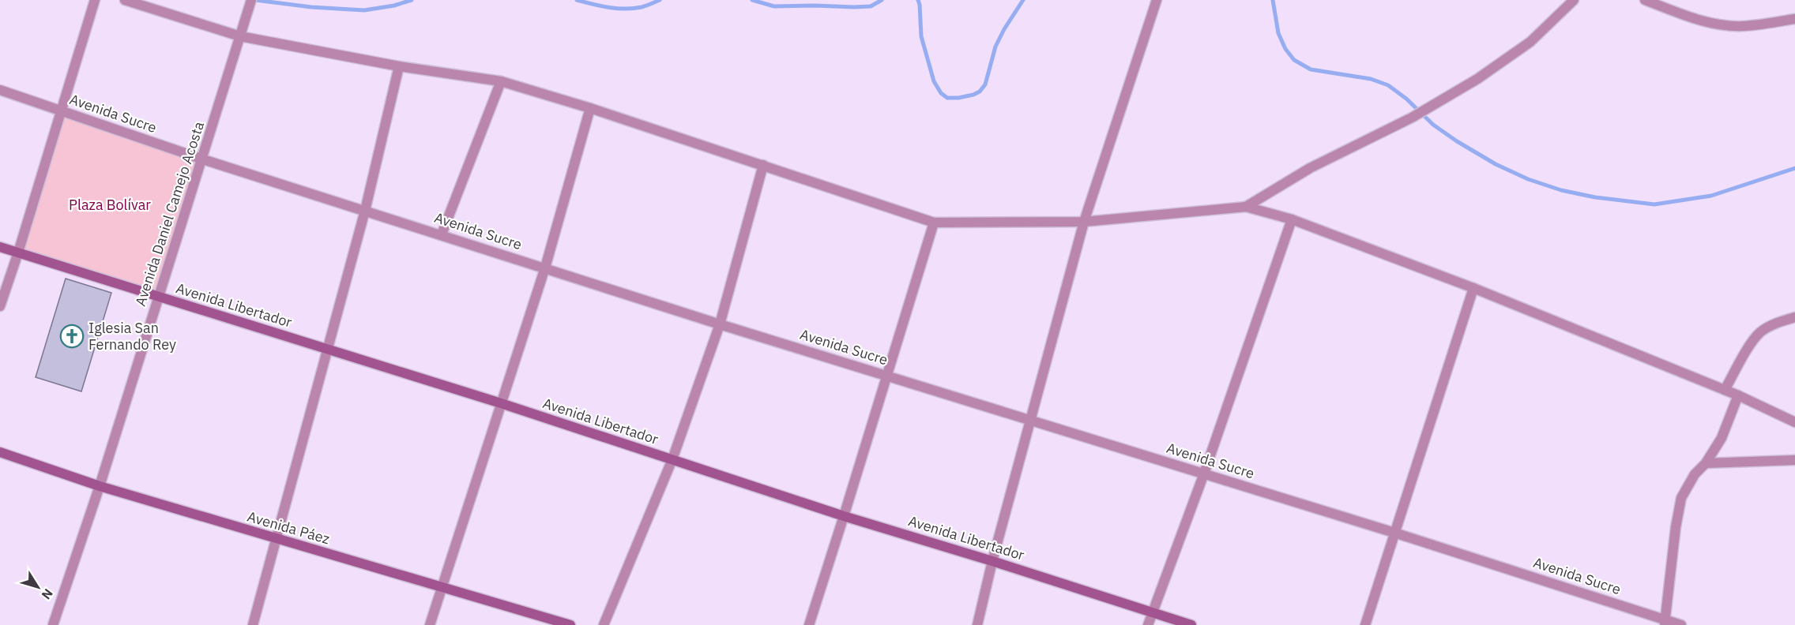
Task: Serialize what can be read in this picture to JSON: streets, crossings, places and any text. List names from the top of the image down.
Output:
{
  "streets": {
    "main road": ["Avenida Libertador", "Avenida Páez"],
    "street": ["Avenida Sucre", "Avenida Daniel Camejo Acosta"]
  },
  "crossings": [
    ["Avenida Sucre", "Avenida Daniel Camejo Acosta"],
    ["Avenida Daniel Camejo Acosta", "Avenida Libertador"],
    ["Avenida Daniel Camejo Acosta", "Avenida Páez"]
  ],
  "parks": ["Plaza Bolívar"],
  "places": {
    "church": ["Iglesia San Fernando Rey"]
  },
  "north": "bottom right"
}
